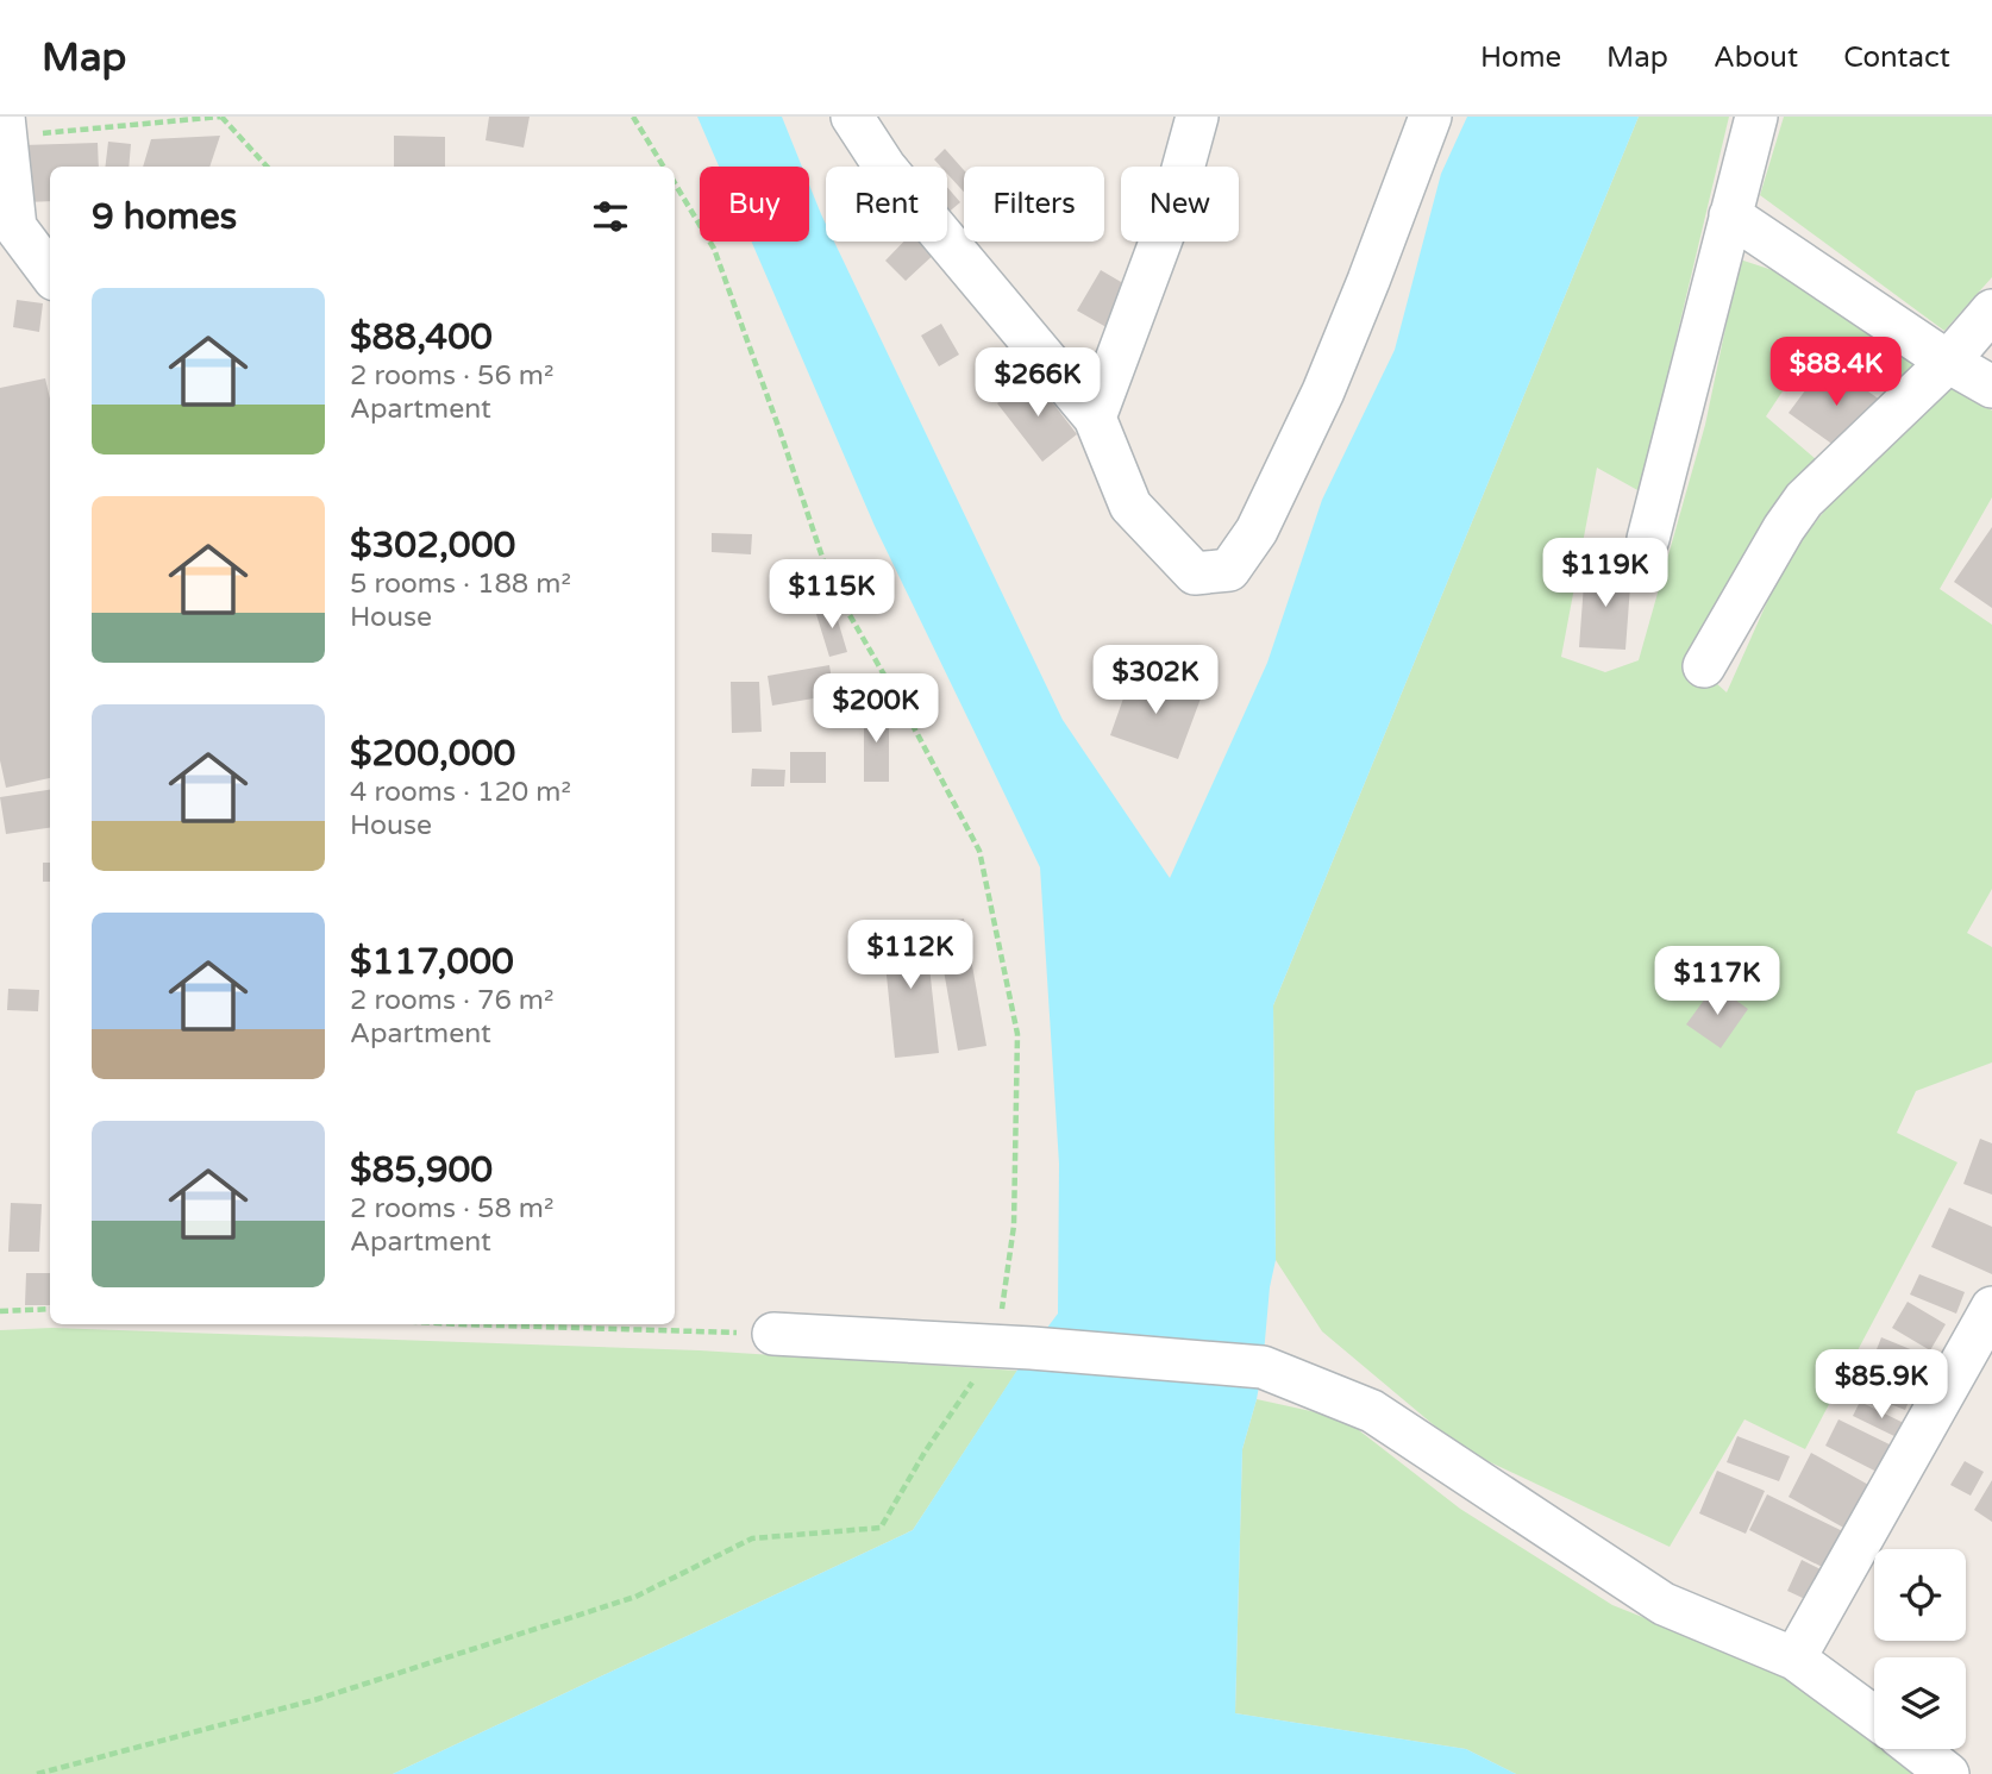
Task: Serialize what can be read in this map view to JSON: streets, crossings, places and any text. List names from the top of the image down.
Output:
{
  "page": {
    "header": "Map",
    "nav": [
      "Home",
      "Map",
      "About",
      "Contact"
    ],
    "chip": [
      "Buy",
      "Rent",
      "Filters",
      "New"
    ],
    "heading": "9 homes",
    "list": [
      {
        "name": "$88,400",
        "note": "2 rooms · 56 m² · Apartment"
      },
      {
        "name": "$302,000",
        "note": "5 rooms · 188 m² · House"
      },
      {
        "name": "$200,000",
        "note": "4 rooms · 120 m² · House"
      },
      {
        "name": "$117,000",
        "note": "2 rooms · 76 m² · Apartment"
      },
      {
        "name": "$85,900",
        "note": "2 rooms · 58 m² · Apartment"
      }
    ],
    "price": [
      "$88.4K",
      "$266K",
      "$119K",
      "$115K",
      "$302K",
      "$200K",
      "$112K",
      "$117K",
      "$85.9K"
    ]
  }
}
